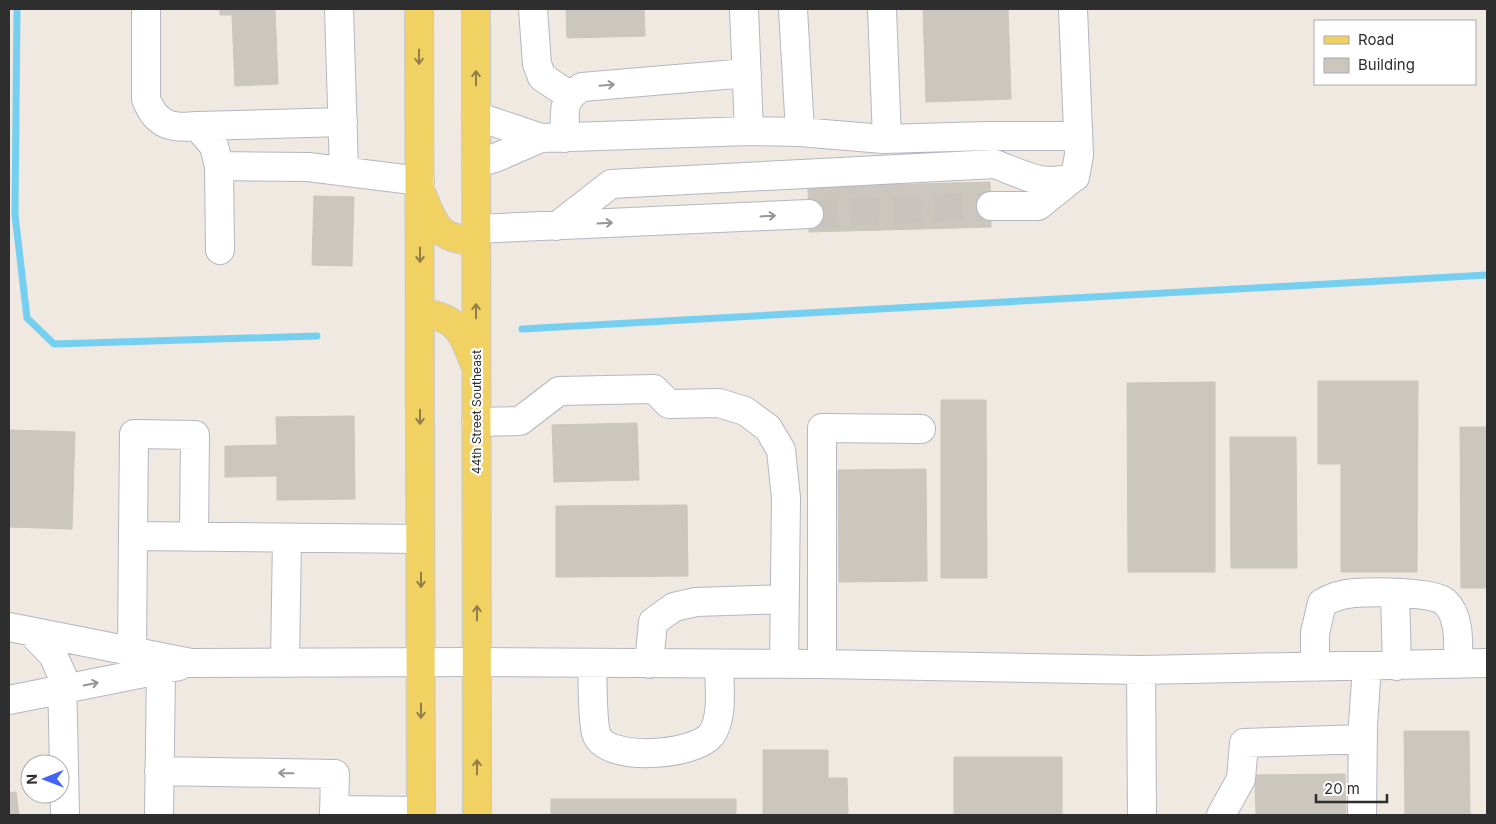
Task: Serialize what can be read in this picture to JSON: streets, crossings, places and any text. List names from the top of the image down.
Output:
{
  "streets": {
    "main road": ["44th Street Southeast"]
  },
  "legend": ["Road", "Building"],
  "scale_bar": "20 m",
  "north": "left"
}
